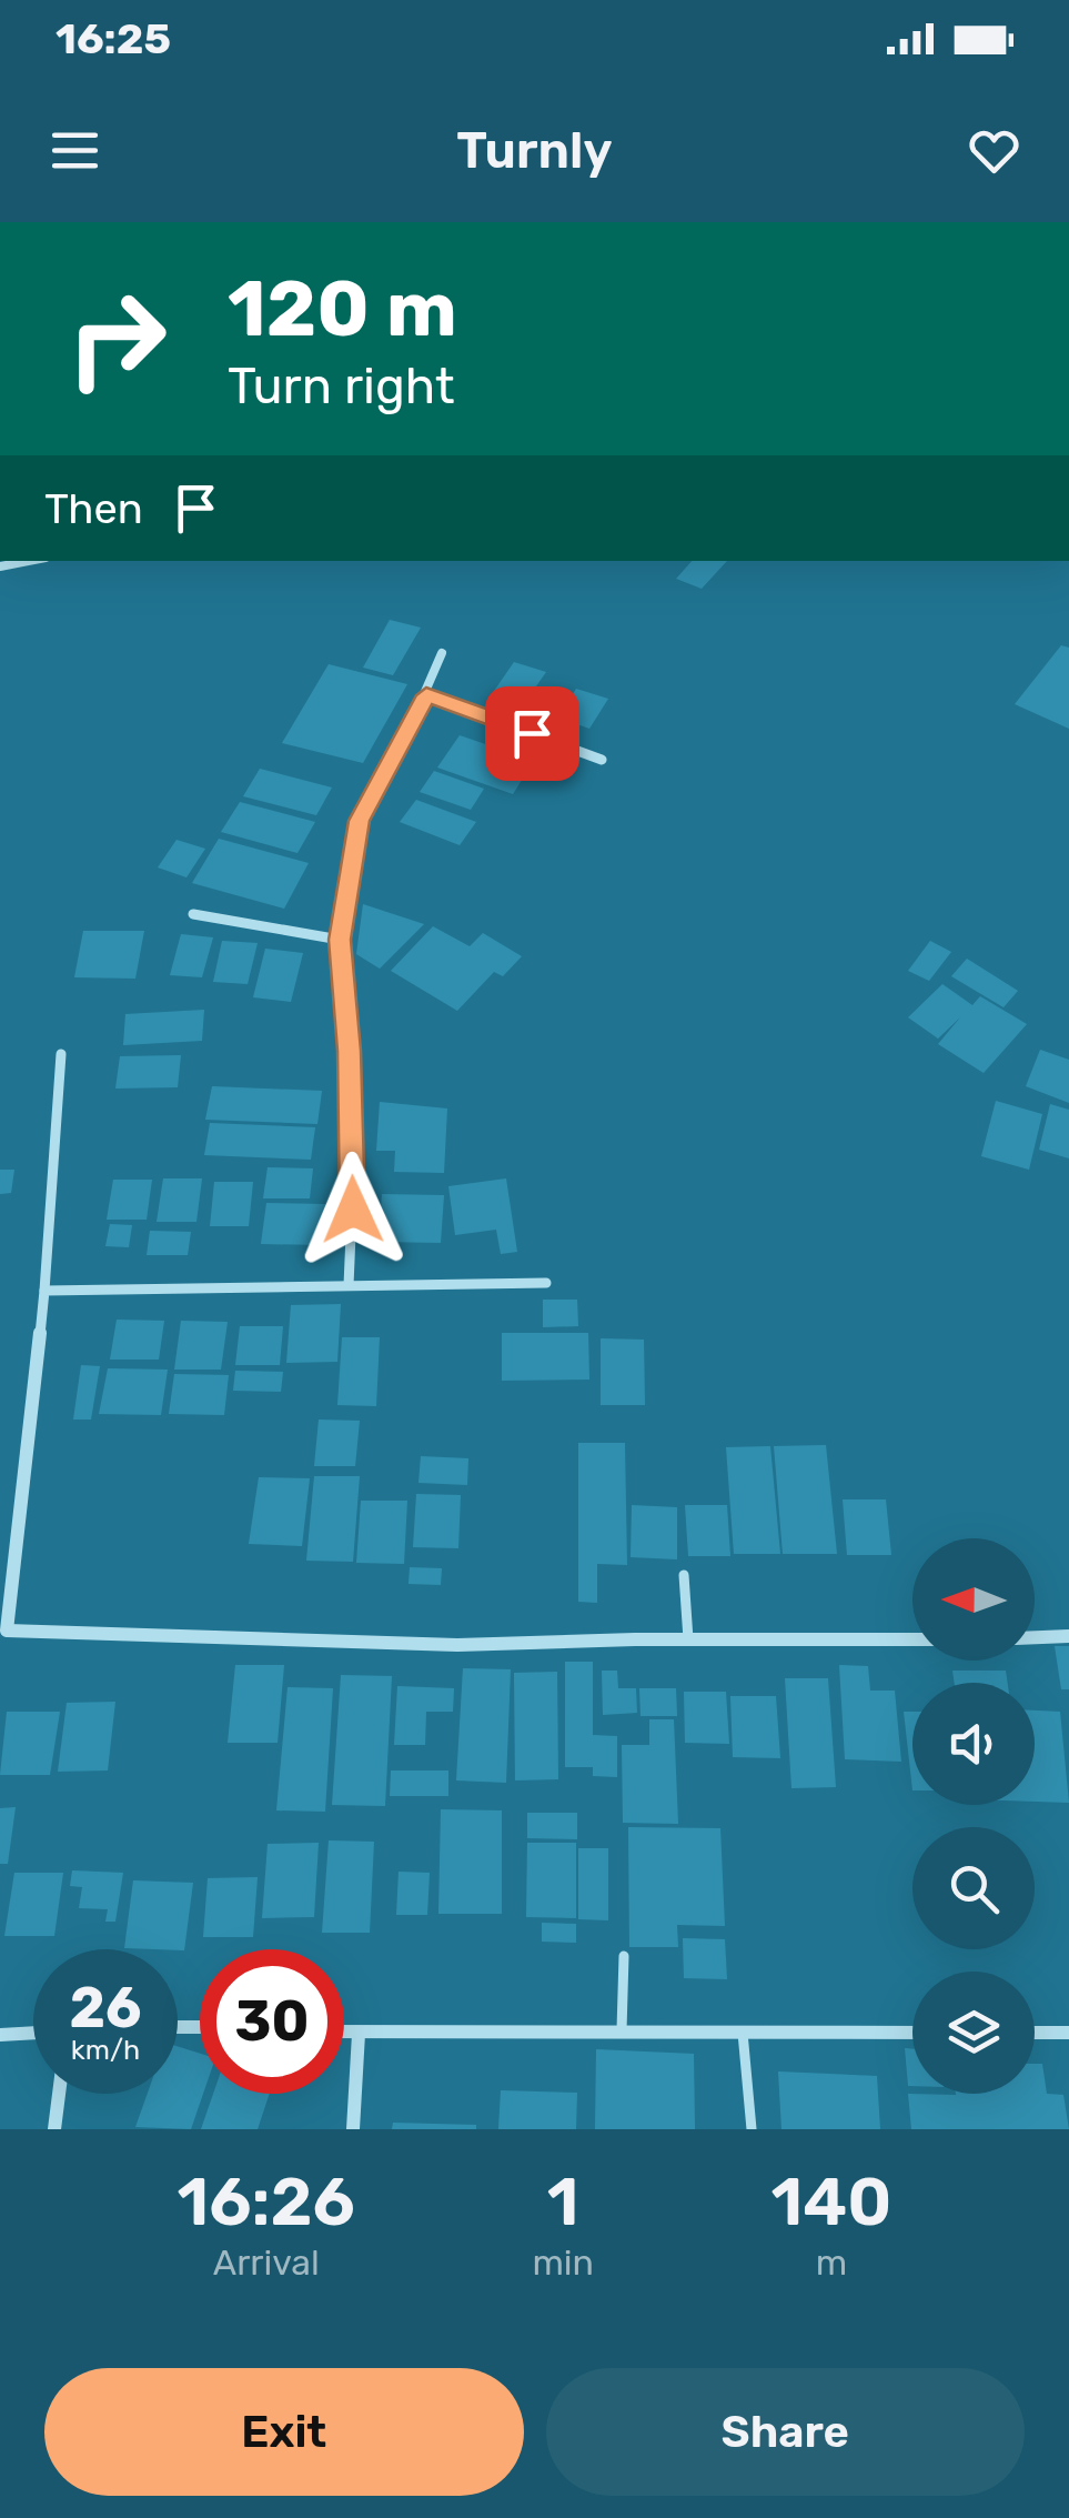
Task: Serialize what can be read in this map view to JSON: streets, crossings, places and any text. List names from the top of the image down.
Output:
{
  "north": "left",
  "page": {
    "status": "16:25",
    "header": "Turnly",
    "turn": ["120 m", "Turn right"],
    "then": "Then",
    "speed": "26 km/h",
    "limit": "30",
    "eta": [
      "16:26",
      "Arrival",
      "1",
      "min",
      "140",
      "m"
    ],
    "buttons": ["Exit", "Share"]
  }
}
